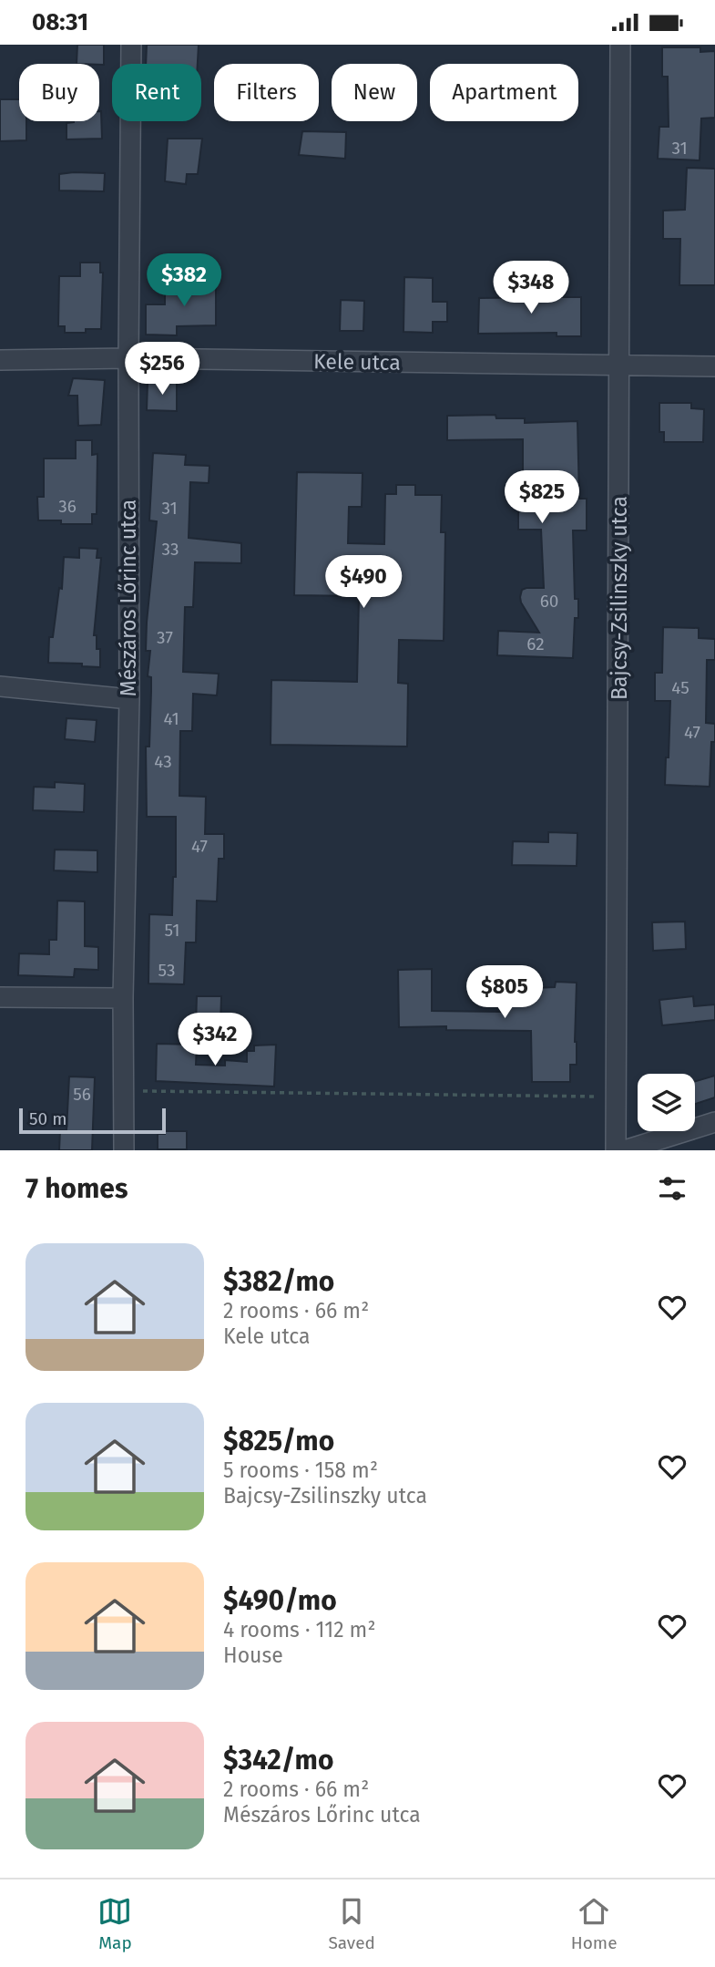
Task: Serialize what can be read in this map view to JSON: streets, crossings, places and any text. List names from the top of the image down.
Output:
{
  "streets": {
    "street": ["Kele utca", "Mészáros Lőrinc utca", "Bajcsy-Zsilinszky utca"]
  },
  "crossings": [
    ["Kele utca", "Mészáros Lőrinc utca"],
    ["Kele utca", "Bajcsy-Zsilinszky utca"]
  ],
  "house_numbers": [
    "31",
    "36",
    "31",
    "33",
    "60",
    "37",
    "62",
    "45",
    "41",
    "47",
    "43",
    "47",
    "51",
    "53",
    "56"
  ],
  "scale_bar": "50 m",
  "page": {
    "status": "08:31",
    "chip": [
      "Buy",
      "Rent",
      "Filters",
      "New",
      "Apartment"
    ],
    "price": [
      "$382",
      "$348",
      "$256",
      "$825",
      "$490",
      "$805",
      "$342"
    ],
    "scale": "50 m",
    "heading": "7 homes",
    "list": [
      {
        "name": "$382/mo",
        "note": "2 rooms · 66 m² · Kele utca"
      },
      {
        "name": "$825/mo",
        "note": "5 rooms · 158 m² · Bajcsy-Zsilinszky utca"
      },
      {
        "name": "$490/mo",
        "note": "4 rooms · 112 m² · House"
      },
      {
        "name": "$342/mo",
        "note": "2 rooms · 66 m² · Mészáros Lőrinc utca"
      }
    ],
    "tabs": ["Map", "Saved", "Home"]
  }
}
